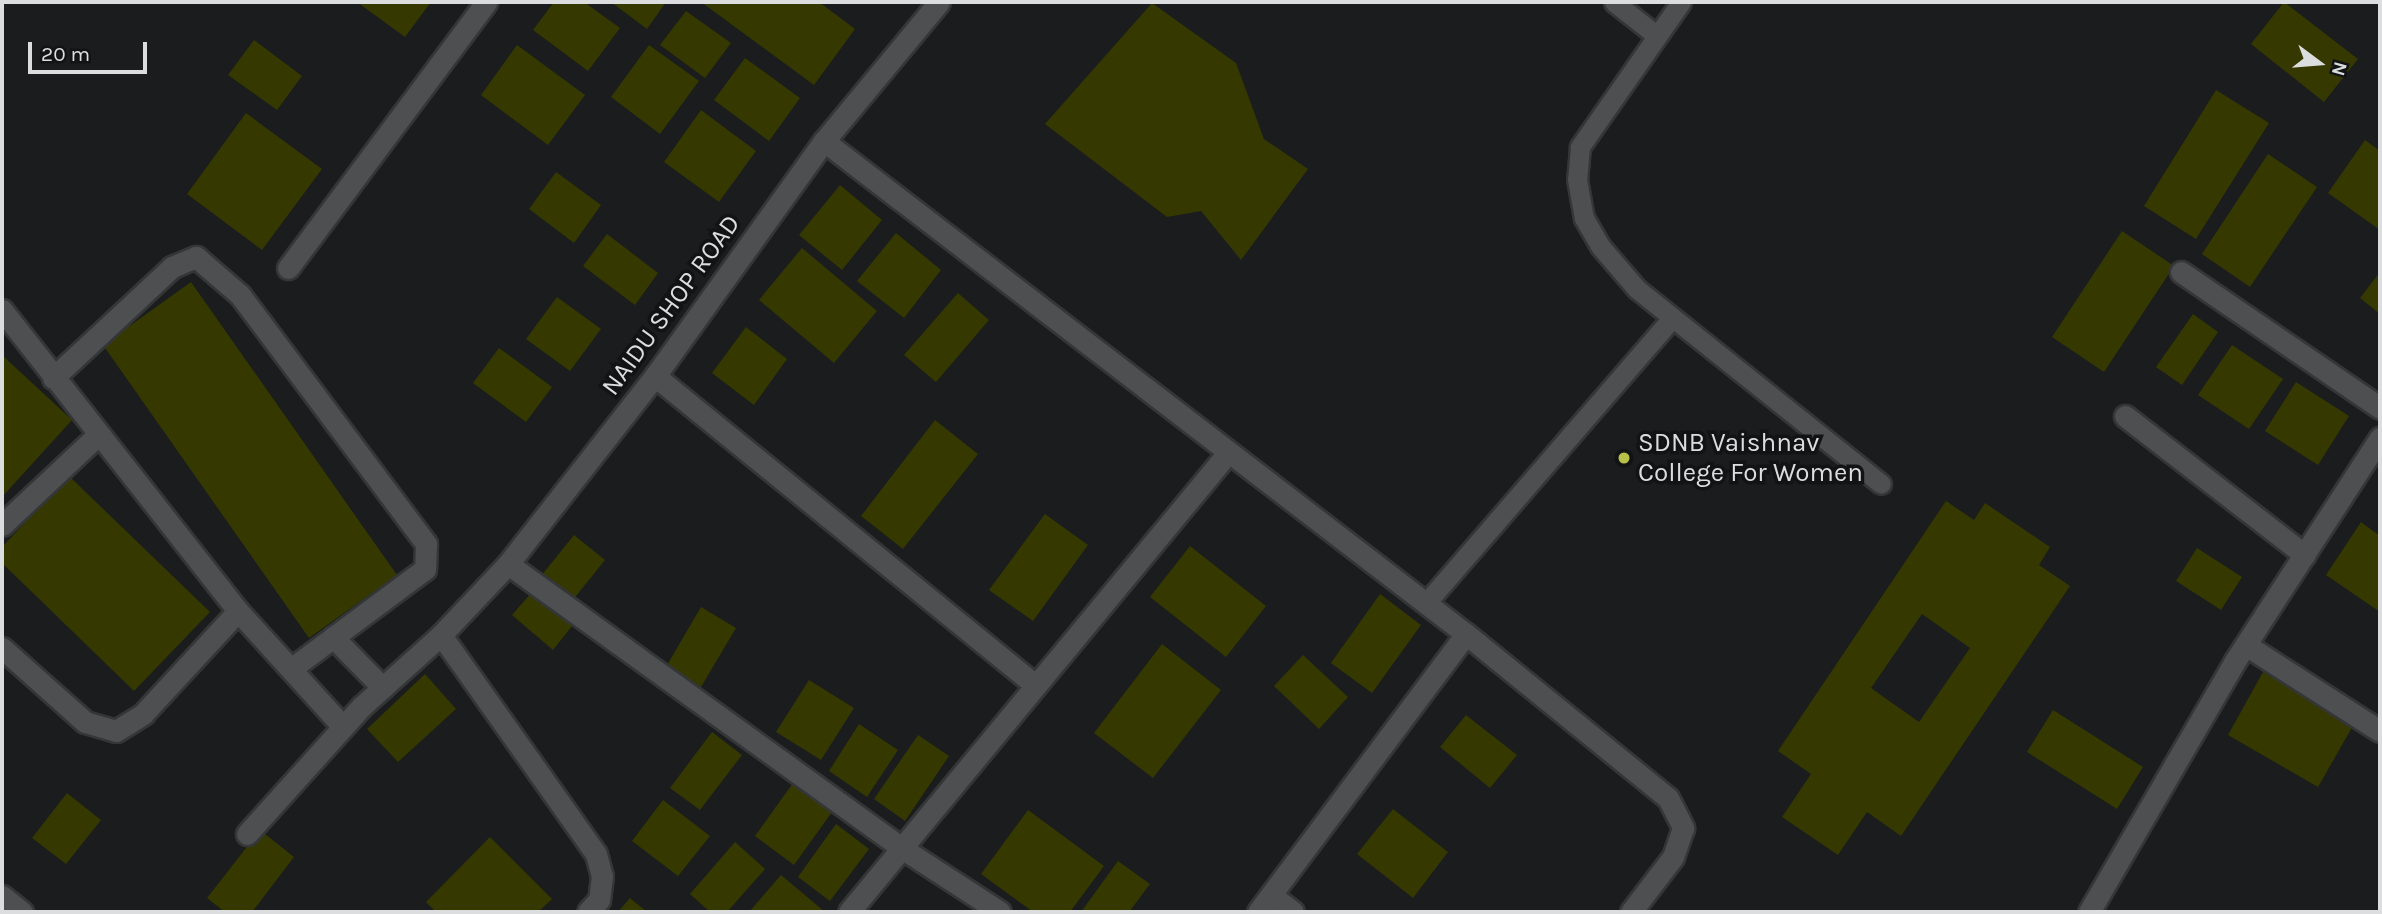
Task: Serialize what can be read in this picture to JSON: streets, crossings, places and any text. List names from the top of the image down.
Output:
{
  "streets": {
    "street": ["NAIDU SHOP ROAD"]
  },
  "places": ["SDNB Vaishnav College For Women"],
  "scale_bar": "20 m",
  "north": "right"
}
